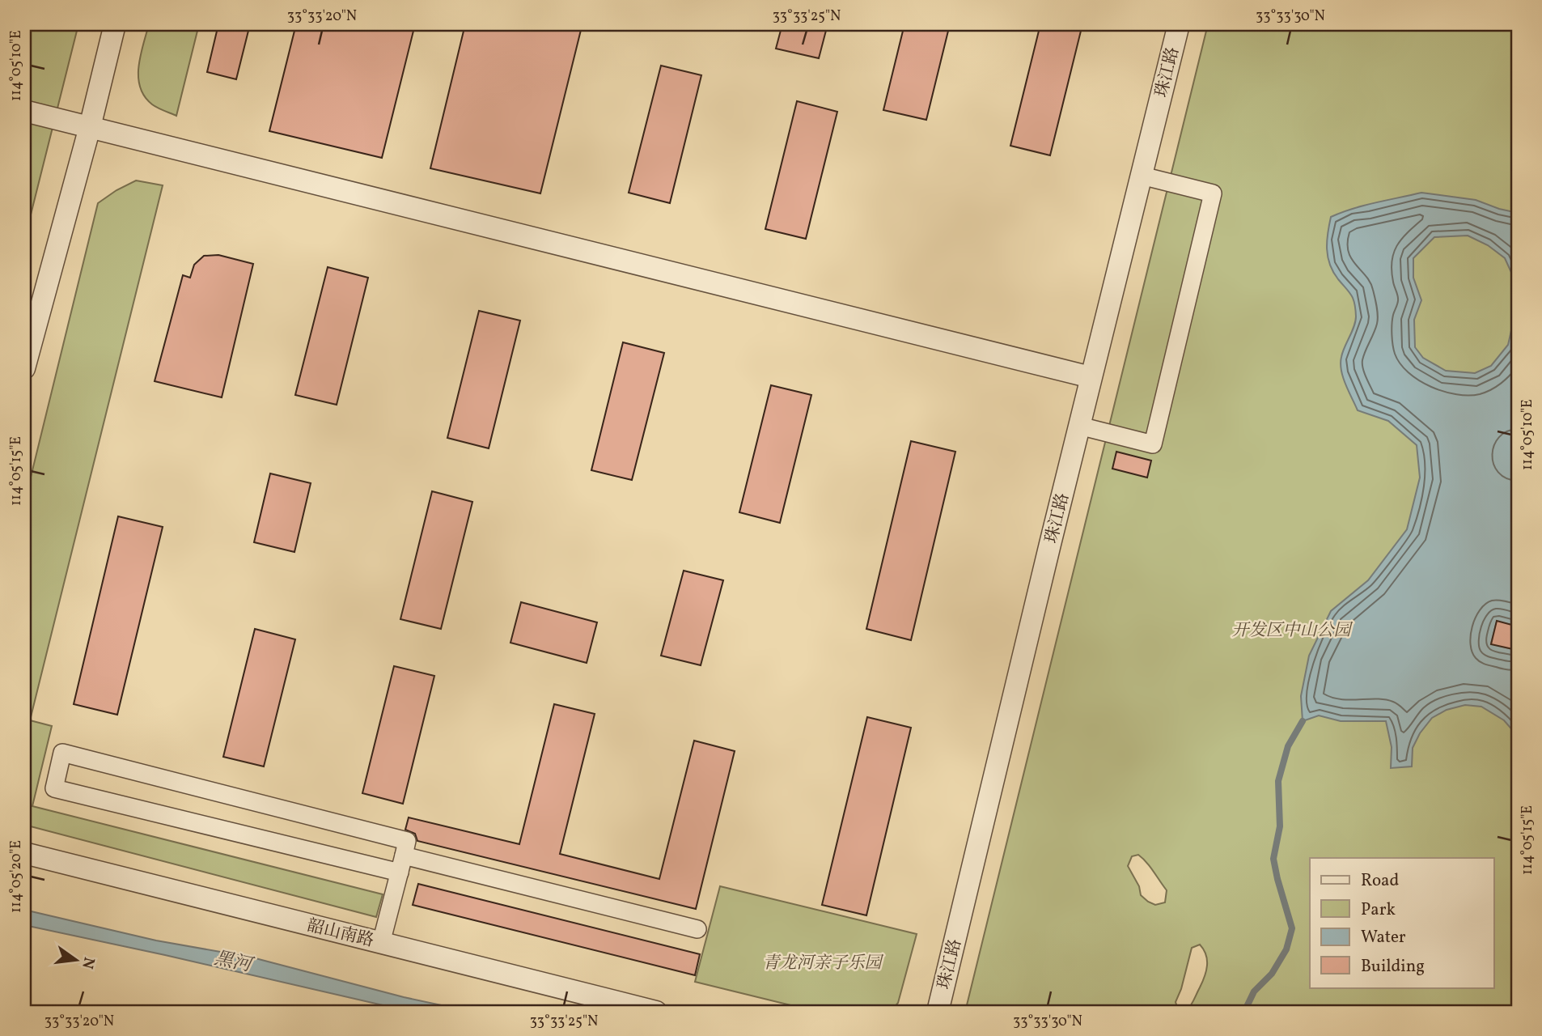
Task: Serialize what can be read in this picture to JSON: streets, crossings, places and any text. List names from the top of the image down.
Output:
{
  "streets": {
    "street": ["珠江路", "韶山南路"]
  },
  "water": ["黑河"],
  "parks": ["开发区中山公园", "青龙河亲子乐园"],
  "legend": [
    "Road",
    "Park",
    "Water",
    "Building"
  ],
  "north": "right",
  "coordinates": [
    "33°33'20\"N",
    "33°33'25\"N",
    "33°33'30\"N",
    "114°05'10\"E",
    "114°05'15\"E",
    "114°05'20\"E"
  ]
}
